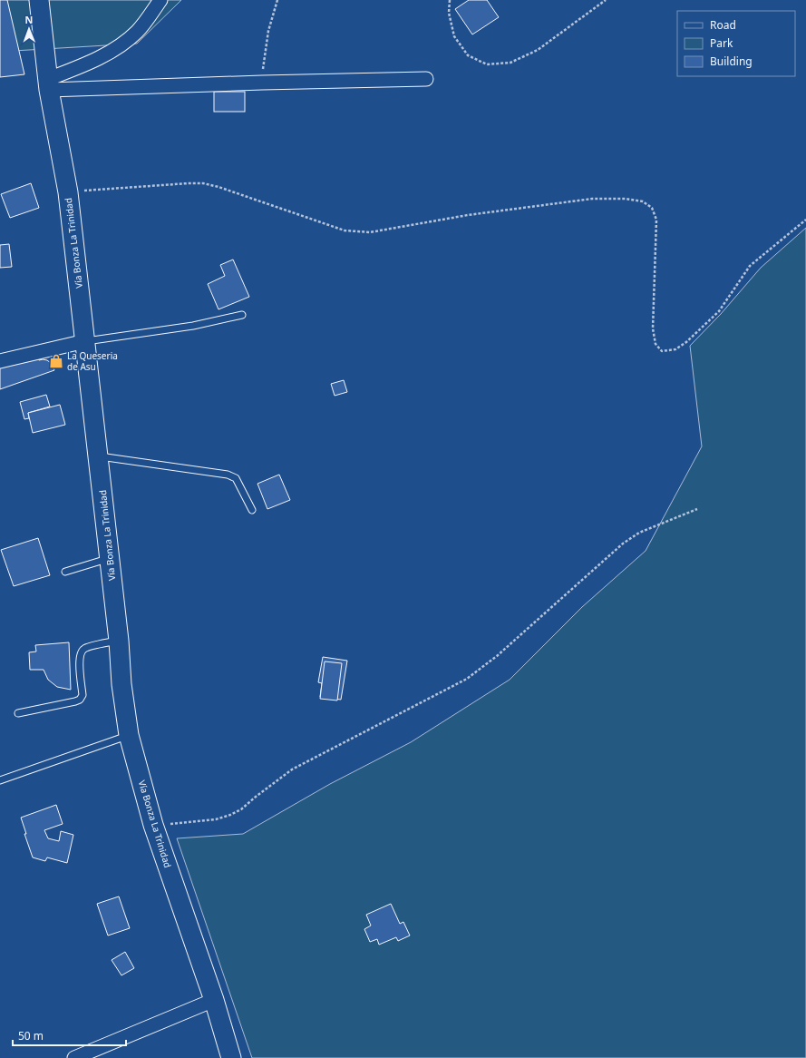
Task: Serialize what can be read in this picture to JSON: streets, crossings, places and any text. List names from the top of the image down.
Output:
{
  "streets": {
    "street": ["Vía Bonza La Trinidad"]
  },
  "places": {
    "shop": ["La Queseria de Asu"]
  },
  "legend": ["Road", "Park", "Building"],
  "scale_bar": "50 m",
  "north": "top"
}
